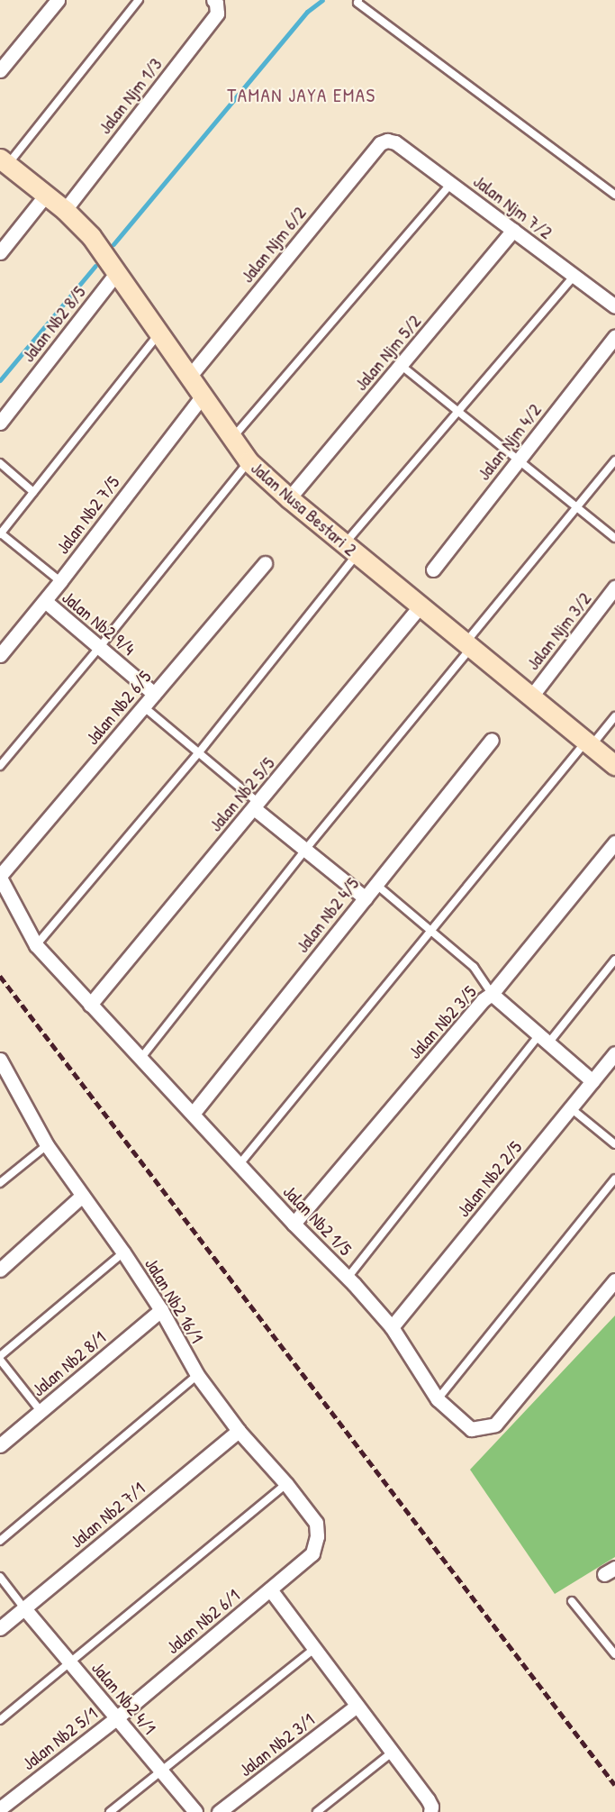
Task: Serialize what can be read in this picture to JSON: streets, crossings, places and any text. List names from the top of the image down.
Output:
{
  "streets": {
    "street": [
      "Jalan Njm 1/3",
      "Jalan Njm 7/2",
      "Jalan Njm 6/2",
      "Jalan Nb2 8/5",
      "Jalan Njm 5/2",
      "Jalan Njm 4/2",
      "Jalan Nusa Bestari 2",
      "Jalan Nb2 7/5",
      "Jalan Nb2 9/4",
      "Jalan Njm 3/2",
      "Jalan Nb2 6/5",
      "Jalan Nb2 5/5",
      "Jalan Nb2 4/5",
      "Jalan Nb2 3/5",
      "Jalan Nb2 2/5",
      "Jalan Nb2 1/5",
      "Jalan Nb2 16/1",
      "Jalan Nb2 8/1",
      "Jalan Nb2 7/1",
      "Jalan Nb2 6/1",
      "Jalan Nb2 4/1",
      "Jalan Nb2 5/1",
      "Jalan Nb2 3/1"
    ]
  },
  "crossings": [
    ["Jalan Njm 1/3", "Jalan Nusa Bestari 2"],
    ["Jalan Njm 7/2", "Jalan Njm 6/2"],
    ["Jalan Njm 7/2", "Jalan Njm 5/2"],
    ["Jalan Njm 6/2", "Jalan Nusa Bestari 2"],
    ["Jalan Nb2 8/5", "Jalan Nusa Bestari 2"],
    ["Jalan Njm 5/2", "Jalan Nusa Bestari 2"],
    ["Jalan Nusa Bestari 2", "Jalan Nb2 7/5"],
    ["Jalan Nusa Bestari 2", "Jalan Njm 3/2"],
    ["Jalan Nusa Bestari 2", "Jalan Nb2 5/5"],
    ["Jalan Nb2 7/5", "Jalan Nb2 9/4"],
    ["Jalan Nb2 9/4", "Jalan Nb2 6/5"],
    ["Jalan Nb2 6/5", "Jalan Nb2 1/5"],
    ["Jalan Nb2 5/5", "Jalan Nb2 1/5"],
    ["Jalan Nb2 4/5", "Jalan Nb2 1/5"],
    ["Jalan Nb2 3/5", "Jalan Nb2 1/5"],
    ["Jalan Nb2 2/5", "Jalan Nb2 1/5"],
    ["Jalan Nb2 16/1", "Jalan Nb2 8/1"],
    ["Jalan Nb2 16/1", "Jalan Nb2 7/1"],
    ["Jalan Nb2 16/1", "Jalan Nb2 6/1"],
    ["Jalan Nb2 7/1", "Jalan Nb2 4/1"],
    ["Jalan Nb2 6/1", "Jalan Nb2 4/1"],
    ["Jalan Nb2 6/1", "Jalan Nb2 5/1"],
    ["Jalan Nb2 4/1", "Jalan Nb2 5/1"]
  ],
  "districts": ["TAMAN JAYA EMAS"]
}
